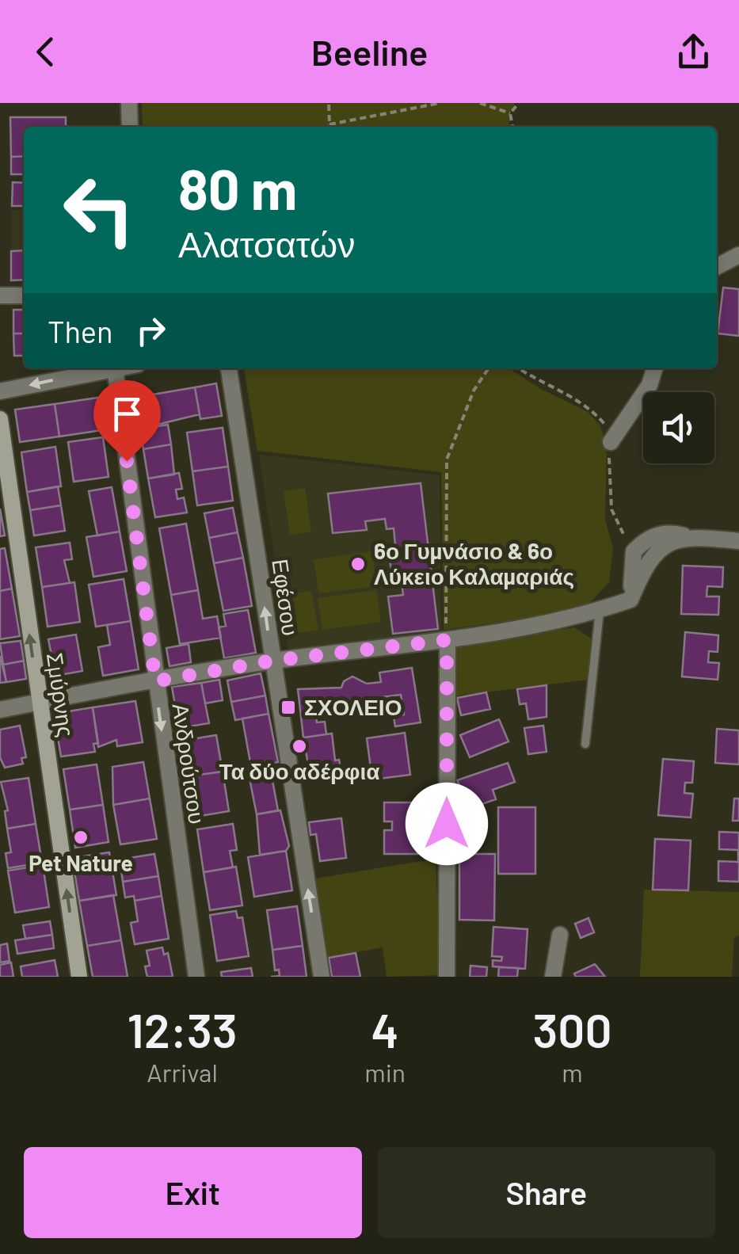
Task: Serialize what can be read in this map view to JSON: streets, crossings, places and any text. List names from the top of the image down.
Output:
{
  "streets": {
    "main road": ["Σμύρνης"],
    "street": ["Εφέσου", "Ανδρούτσου"]
  },
  "one_way": ["Εφέσου", "Σμύρνης", "Ανδρούτσου"],
  "places": {
    "other": ["6ο Γυμνάσιο & 6ο Λύκειο Καλαμαριάς", "Τα δύο αδέρφια", "Pet Nature"],
    "transit": ["ΣΧΟΛΕΙΟ"]
  },
  "page": {
    "header": "Beeline",
    "turn": ["80 m", "Αλατσατών"],
    "then": "Then",
    "eta": [
      "12:33",
      "Arrival",
      "4",
      "min",
      "300",
      "m"
    ],
    "buttons": ["Exit", "Share"]
  }
}
